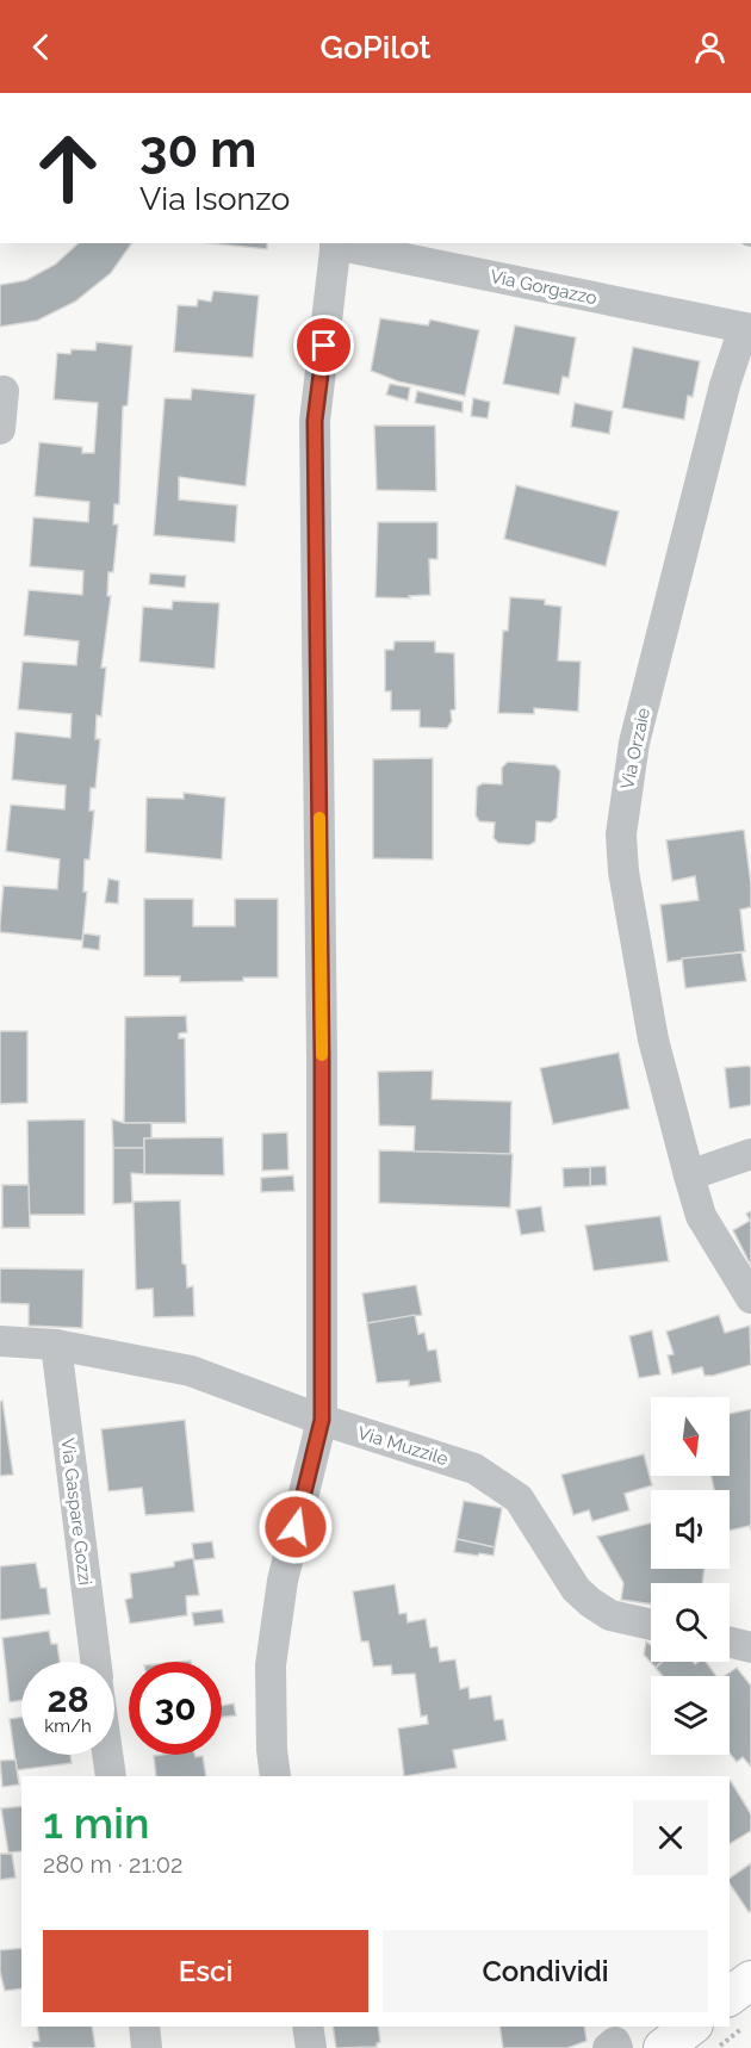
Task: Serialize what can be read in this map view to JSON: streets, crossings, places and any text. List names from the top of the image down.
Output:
{
  "streets": {
    "street": [
      "Via Gorgazzo",
      "Via Orzaie",
      "Via Muzzile",
      "Via Gaspare Gozzi"
    ]
  },
  "crossings": [
    ["Via Gorgazzo", "Via Orzaie"],
    ["Via Muzzile", "Via Gaspare Gozzi"]
  ],
  "north": "bottom",
  "page": {
    "header": "GoPilot",
    "turn": ["30 m", "Via Isonzo"],
    "speed": "28 km/h",
    "limit": "30",
    "heading": ["1 min", "280 m · 21:02"],
    "buttons": ["Esci", "Condividi"]
  }
}
